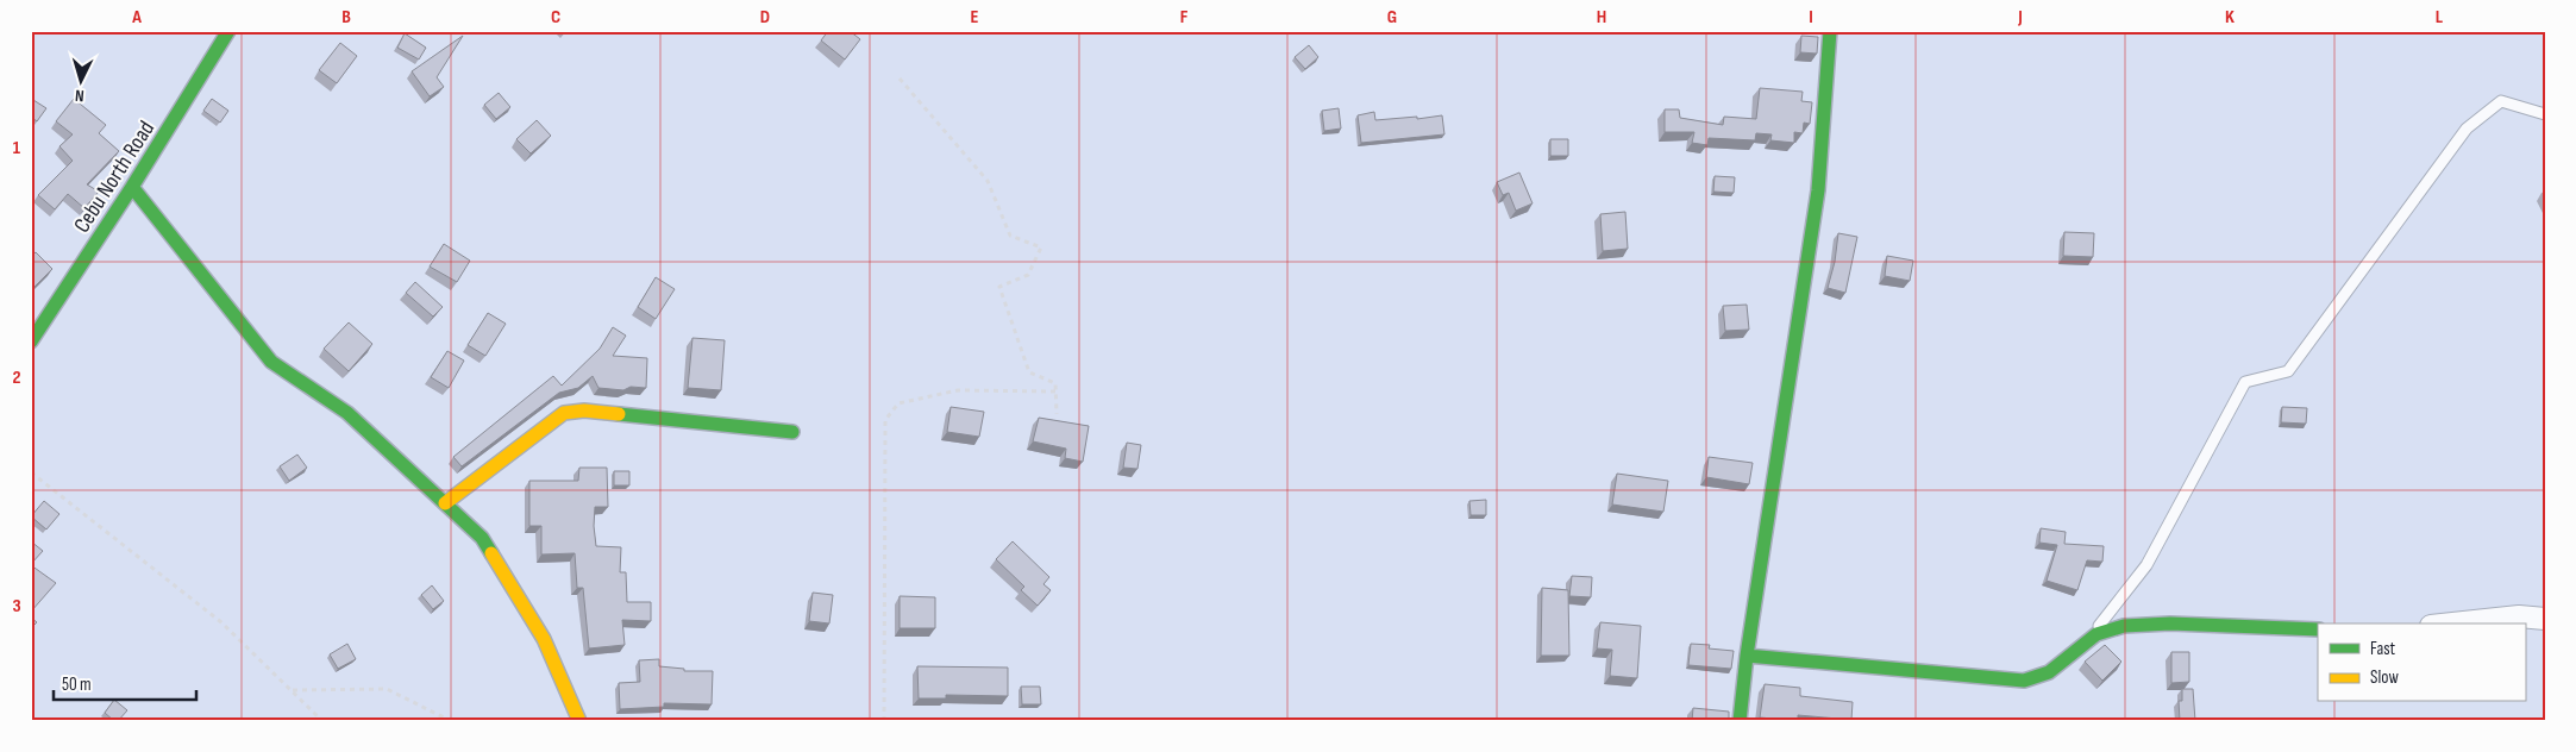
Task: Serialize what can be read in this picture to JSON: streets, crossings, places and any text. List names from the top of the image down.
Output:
{
  "streets": {
    "street": ["Cebu North Road"]
  },
  "legend": ["Fast", "Slow"],
  "scale_bar": "50 m",
  "north": "bottom",
  "grid": {
    "columns": [
      "A",
      "B",
      "C",
      "D",
      "E",
      "F",
      "G",
      "H",
      "I",
      "J",
      "K",
      "L"
    ],
    "rows": ["1", "2", "3"]
  }
}
